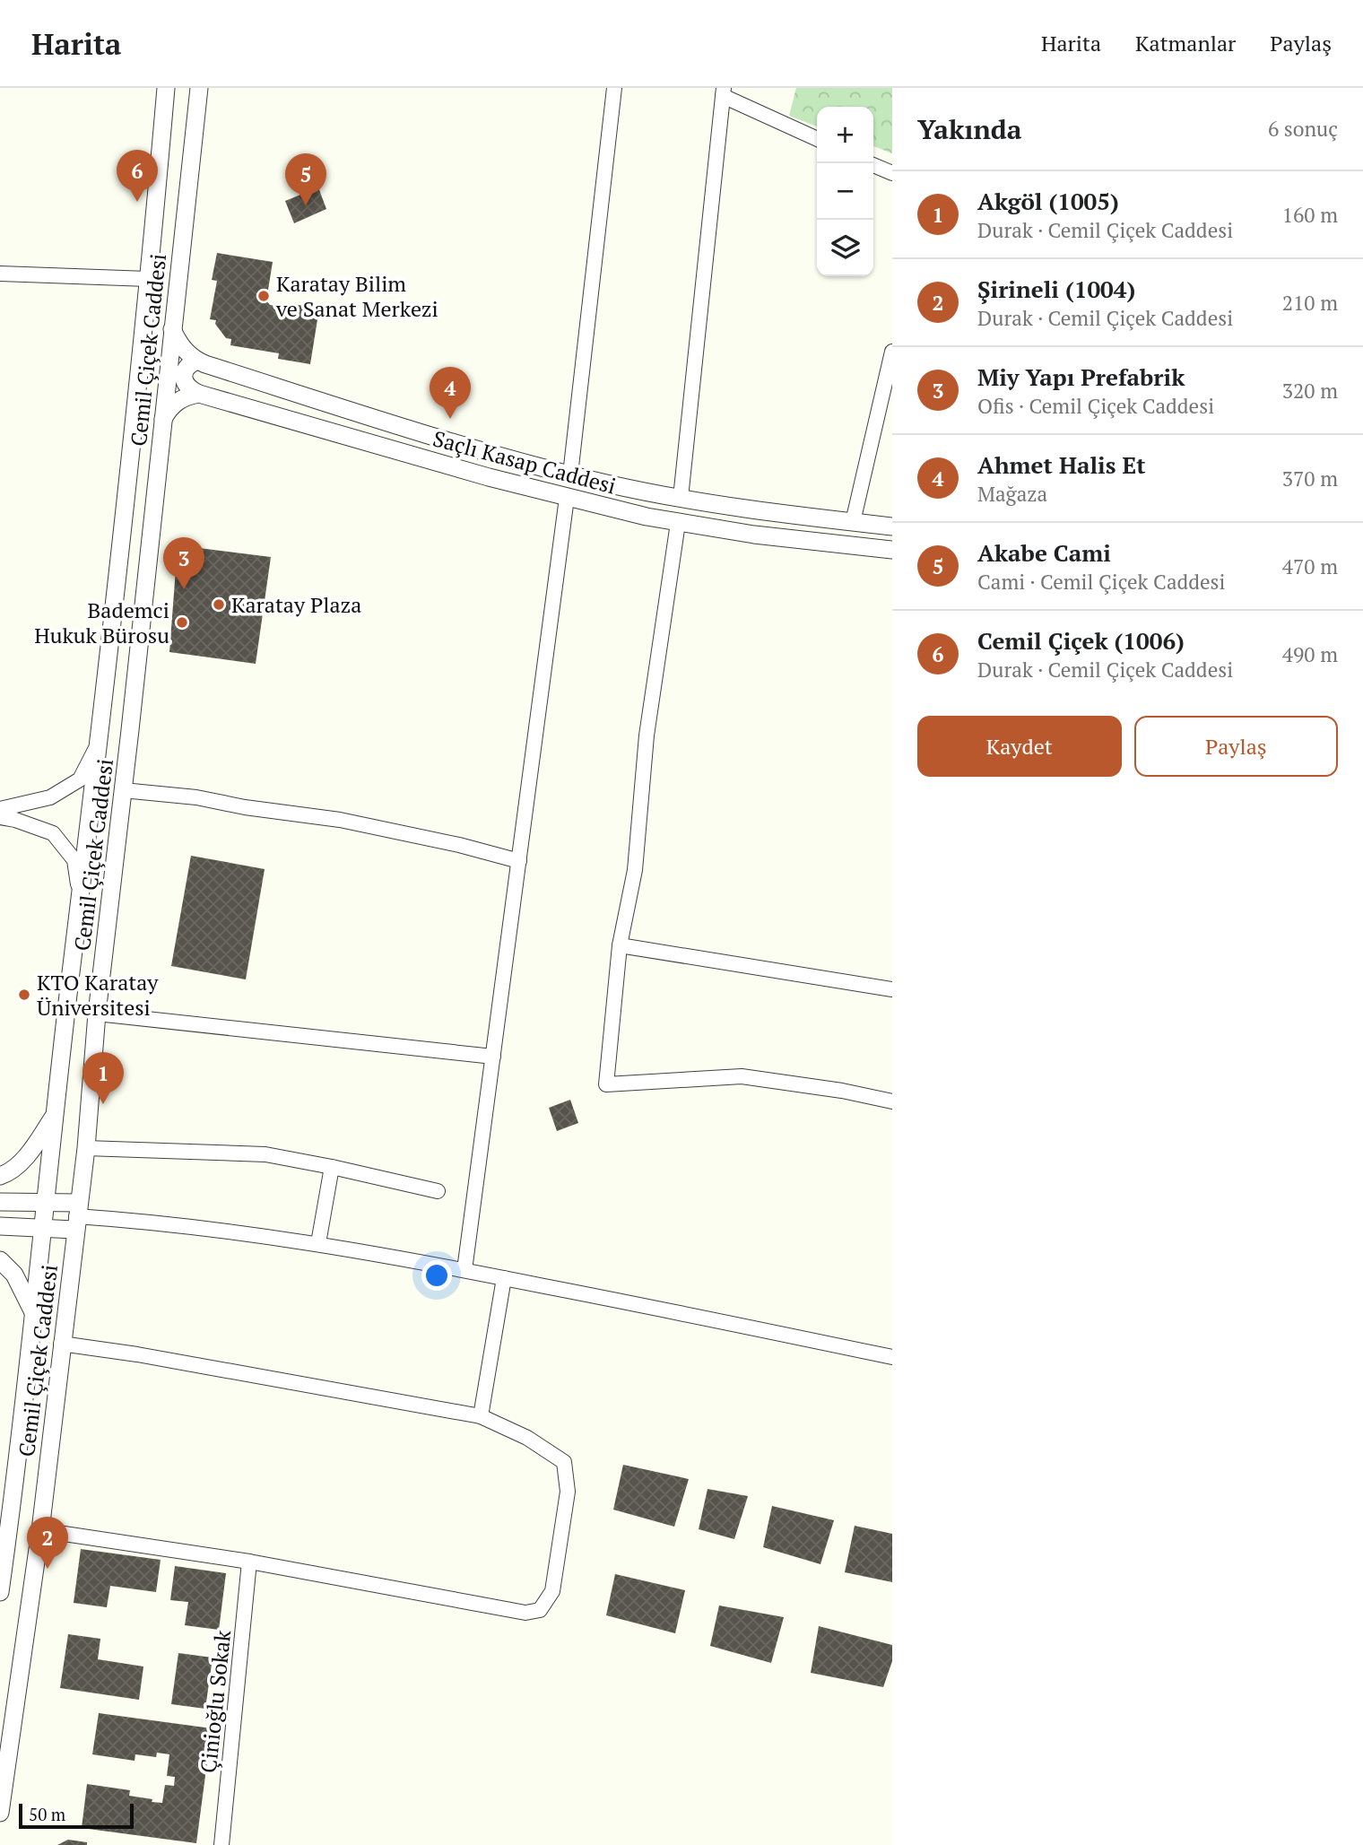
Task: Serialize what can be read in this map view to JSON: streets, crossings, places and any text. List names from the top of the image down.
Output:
{
  "streets": {
    "street": ["Cemil Çiçek Caddesi", "Saçlı Kasap Caddesi", "Çinioğlu Sokak"]
  },
  "places": [
    "Karatay Bilim ve Sanat Merkezi",
    "Karatay Plaza",
    "Bademci Hukuk Bürosu",
    "KTO Karatay Üniversitesi"
  ],
  "scale_bar": "50 m",
  "page": {
    "header": "Harita",
    "nav": ["Harita", "Katmanlar", "Paylaş"],
    "heading": ["Yakında", "6 sonuç"],
    "map_buttons": ["+", "−"],
    "pins": [
      "6",
      "5",
      "4",
      "3",
      "1",
      "2"
    ],
    "list": [
      {
        "mark": "1",
        "name": "Akgöl (1005)",
        "note": "Durak · Cemil Çiçek Caddesi",
        "value": "160 m"
      },
      {
        "mark": "2",
        "name": "Şirineli (1004)",
        "note": "Durak · Cemil Çiçek Caddesi",
        "value": "210 m"
      },
      {
        "mark": "3",
        "name": "Miy Yapı Prefabrik",
        "note": "Ofis · Cemil Çiçek Caddesi",
        "value": "320 m"
      },
      {
        "mark": "4",
        "name": "Ahmet Halis Et",
        "note": "Mağaza",
        "value": "370 m"
      },
      {
        "mark": "5",
        "name": "Akabe Cami",
        "note": "Cami · Cemil Çiçek Caddesi",
        "value": "470 m"
      },
      {
        "mark": "6",
        "name": "Cemil Çiçek (1006)",
        "note": "Durak · Cemil Çiçek Caddesi",
        "value": "490 m"
      }
    ],
    "buttons": ["Kaydet", "Paylaş"],
    "scale": "50 m"
  }
}
